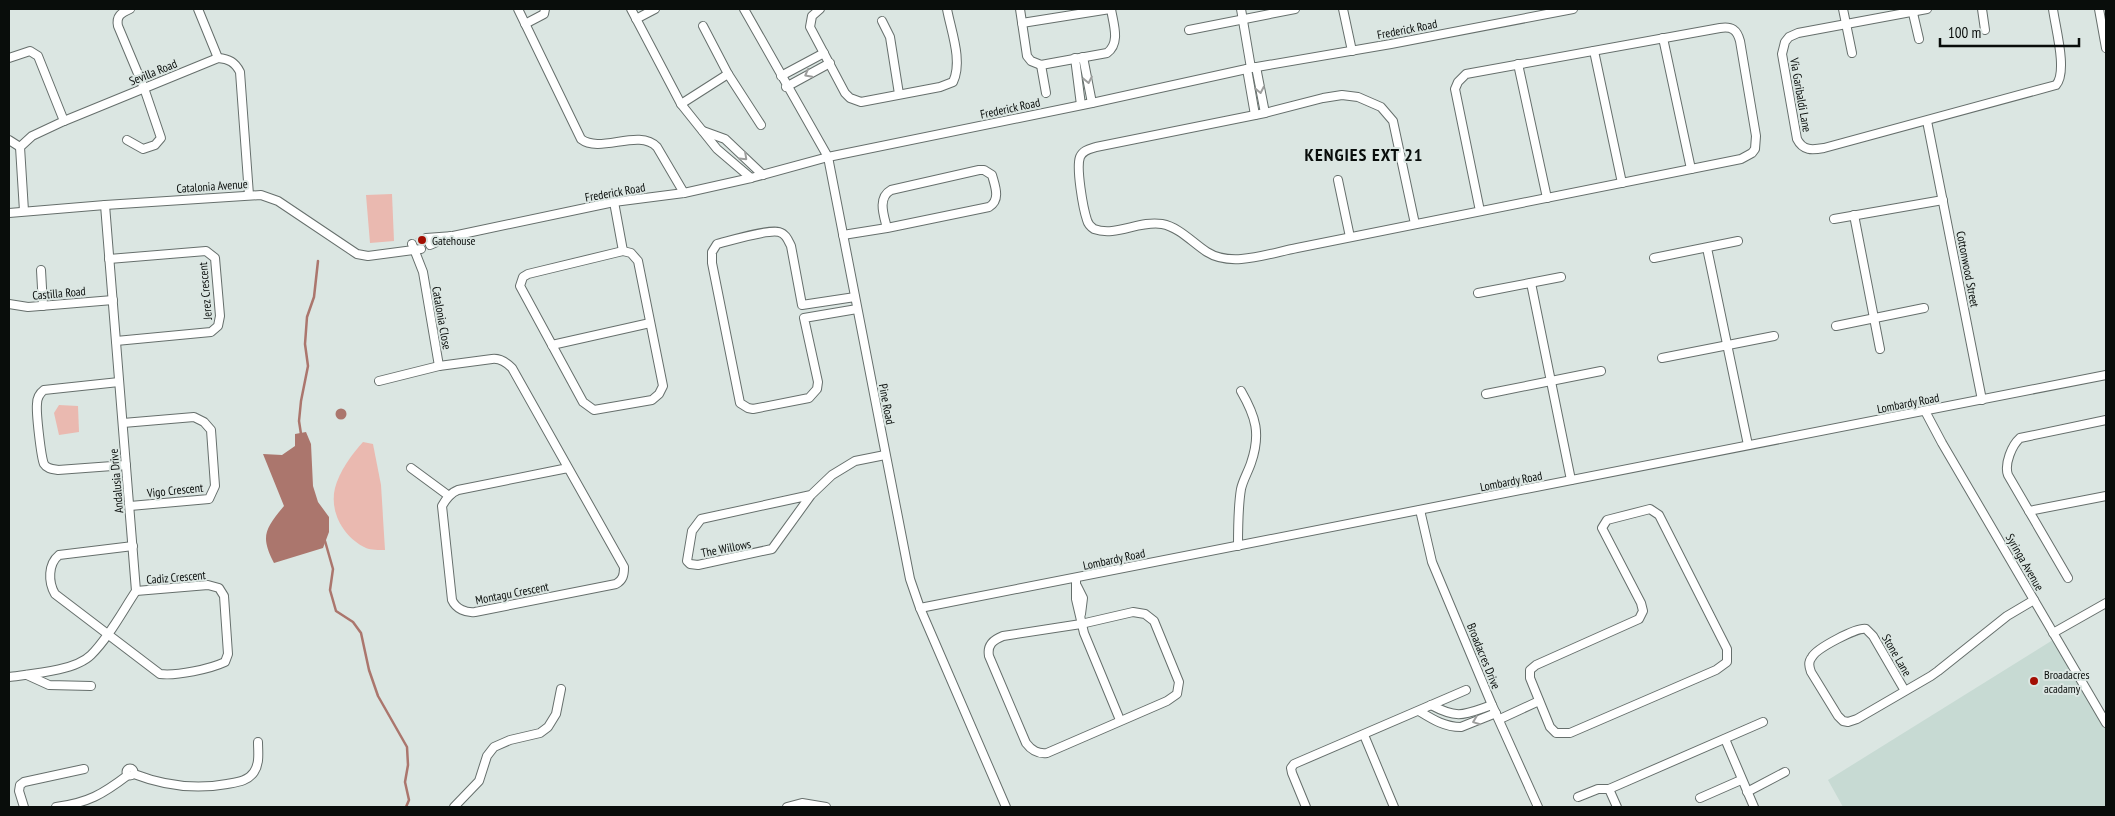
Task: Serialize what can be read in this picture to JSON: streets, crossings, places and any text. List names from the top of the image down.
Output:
{
  "streets": {
    "street": [
      "Frederick Road",
      "Sevilla Road",
      "Via Garibaldi Lane",
      "Catalonia Avenue",
      "Cottonwood Street",
      "Jerez Crescent",
      "Castilla Road",
      "Catalonia Close",
      "Lombardy Road",
      "Pine Road",
      "Andalusia Drive",
      "Vigo Crescent",
      "The Willows",
      "Syringa Avenue",
      "Cadiz Crescent",
      "Montagu Crescent",
      "Stone Lane",
      "Broadacres Drive"
    ]
  },
  "crossings": [
    ["Frederick Road", "Pine Road"],
    ["Via Garibaldi Lane", "Cottonwood Street"],
    ["Catalonia Avenue", "Catalonia Close"],
    ["Catalonia Avenue", "Andalusia Drive"],
    ["Cottonwood Street", "Lombardy Road"],
    ["Jerez Crescent", "Andalusia Drive"],
    ["Castilla Road", "Andalusia Drive"],
    ["Catalonia Close", "Montagu Crescent"],
    ["Lombardy Road", "Pine Road"],
    ["Lombardy Road", "Syringa Avenue"],
    ["Lombardy Road", "Broadacres Drive"],
    ["Pine Road", "The Willows"],
    ["Andalusia Drive", "Vigo Crescent"],
    ["Andalusia Drive", "Cadiz Crescent"],
    ["Syringa Avenue", "Stone Lane"]
  ],
  "districts": ["KENGIES EXT 21"],
  "places": ["Gatehouse", "Broadacres acadamy"],
  "scale_bar": "100 m"
}
